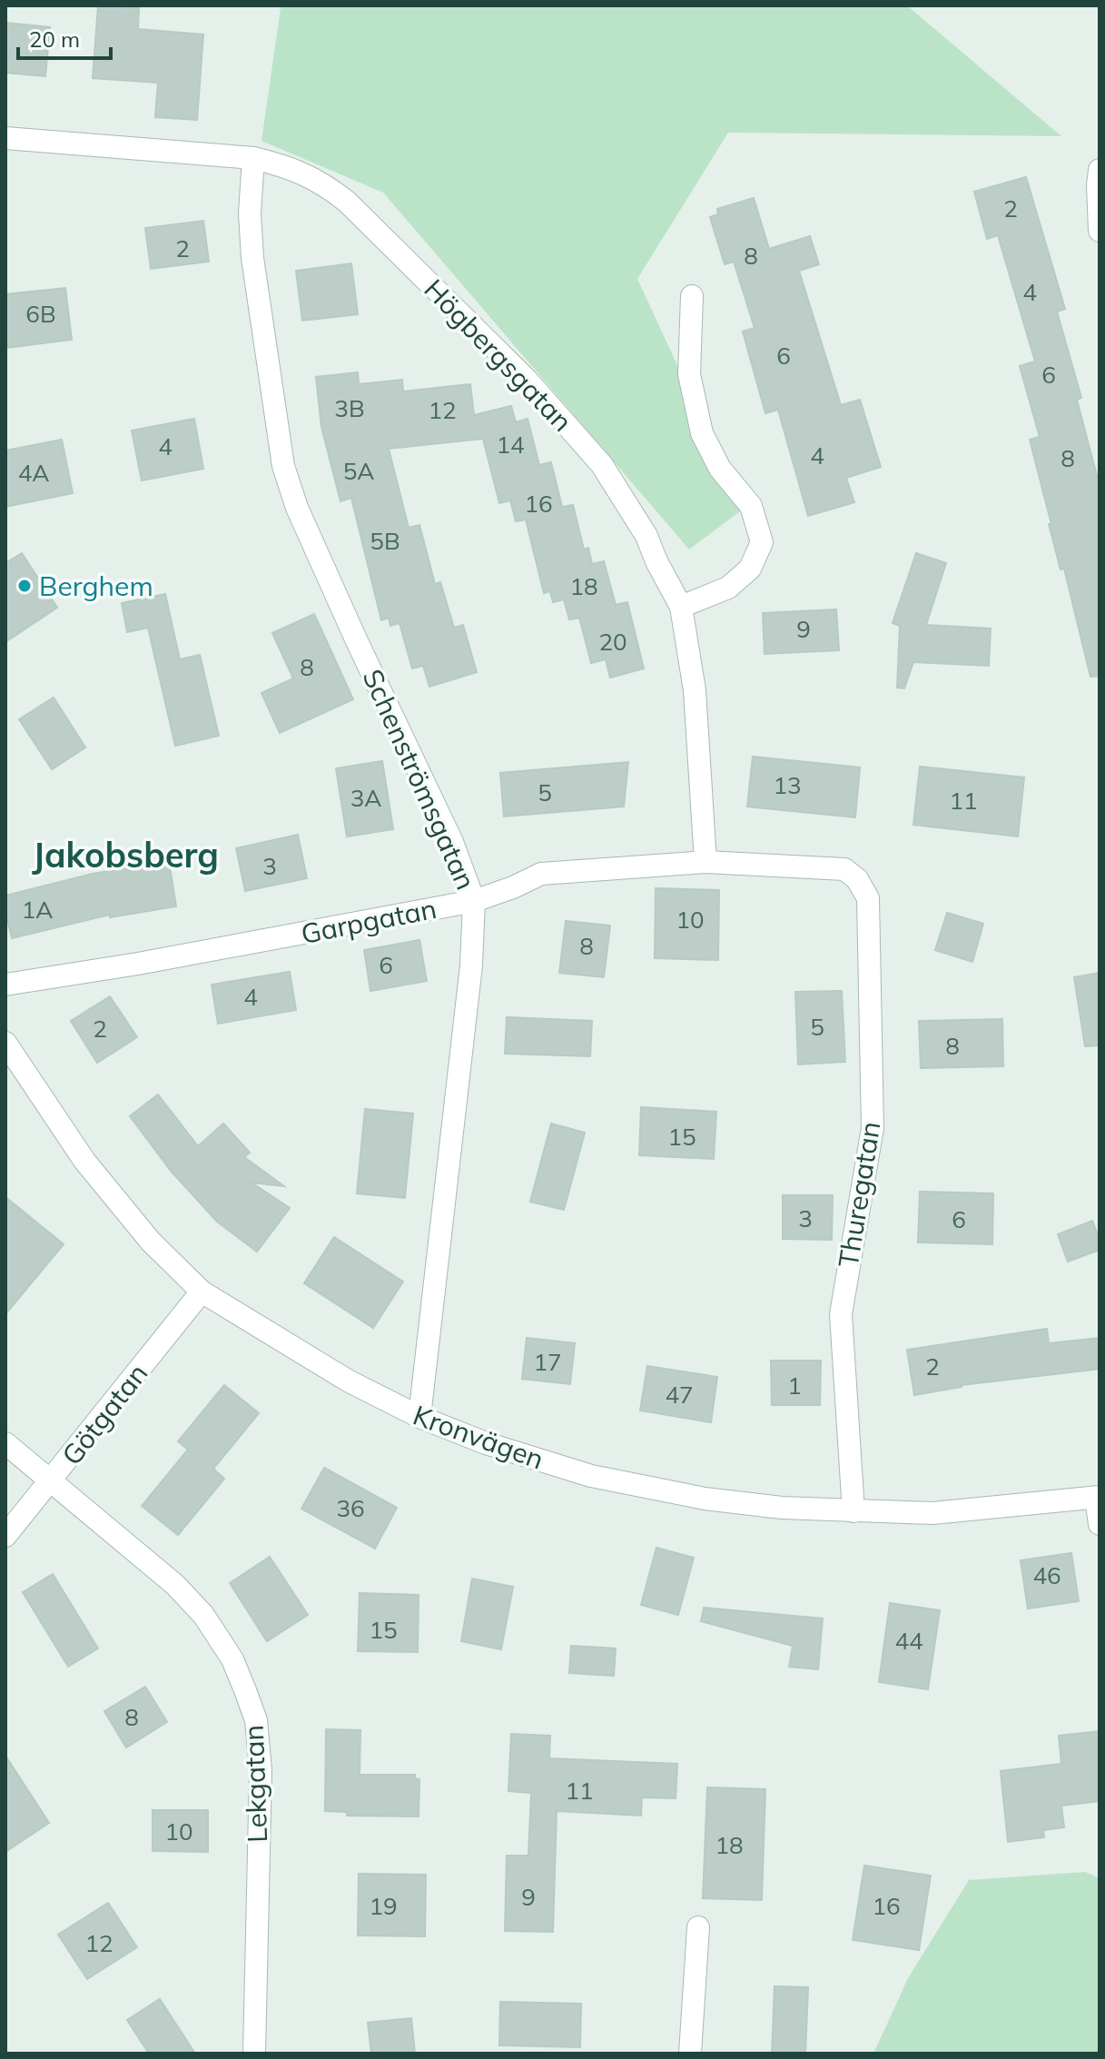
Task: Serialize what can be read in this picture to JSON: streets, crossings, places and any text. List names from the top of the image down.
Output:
{
  "streets": {
    "street": [
      "Högbergsgatan",
      "Schenströmsgatan",
      "Garpgatan",
      "Thuregatan",
      "Götgatan",
      "Kronvägen",
      "Lekgatan"
    ]
  },
  "crossings": [
    ["Högbergsgatan", "Schenströmsgatan"],
    ["Högbergsgatan", "Garpgatan"],
    ["Schenströmsgatan", "Garpgatan"],
    ["Schenströmsgatan", "Kronvägen"],
    ["Garpgatan", "Thuregatan"],
    ["Thuregatan", "Kronvägen"],
    ["Götgatan", "Kronvägen"],
    ["Götgatan", "Lekgatan"]
  ],
  "districts": ["Jakobsberg"],
  "places": ["Berghem"],
  "house_numbers": [
    "2",
    "2",
    "8",
    "4",
    "6B",
    "6",
    "6",
    "3B",
    "12",
    "14",
    "4",
    "4",
    "8",
    "5A",
    "4A",
    "16",
    "5B",
    "18",
    "9",
    "20",
    "8",
    "13",
    "5",
    "3A",
    "11",
    "3",
    "1A",
    "10",
    "8",
    "6",
    "4",
    "5",
    "2",
    "8",
    "15",
    "3",
    "6",
    "17",
    "2",
    "1",
    "47",
    "36",
    "46",
    "15",
    "44",
    "8",
    "11",
    "10",
    "18",
    "9",
    "19",
    "16",
    "12"
  ],
  "scale_bar": "20 m"
}
